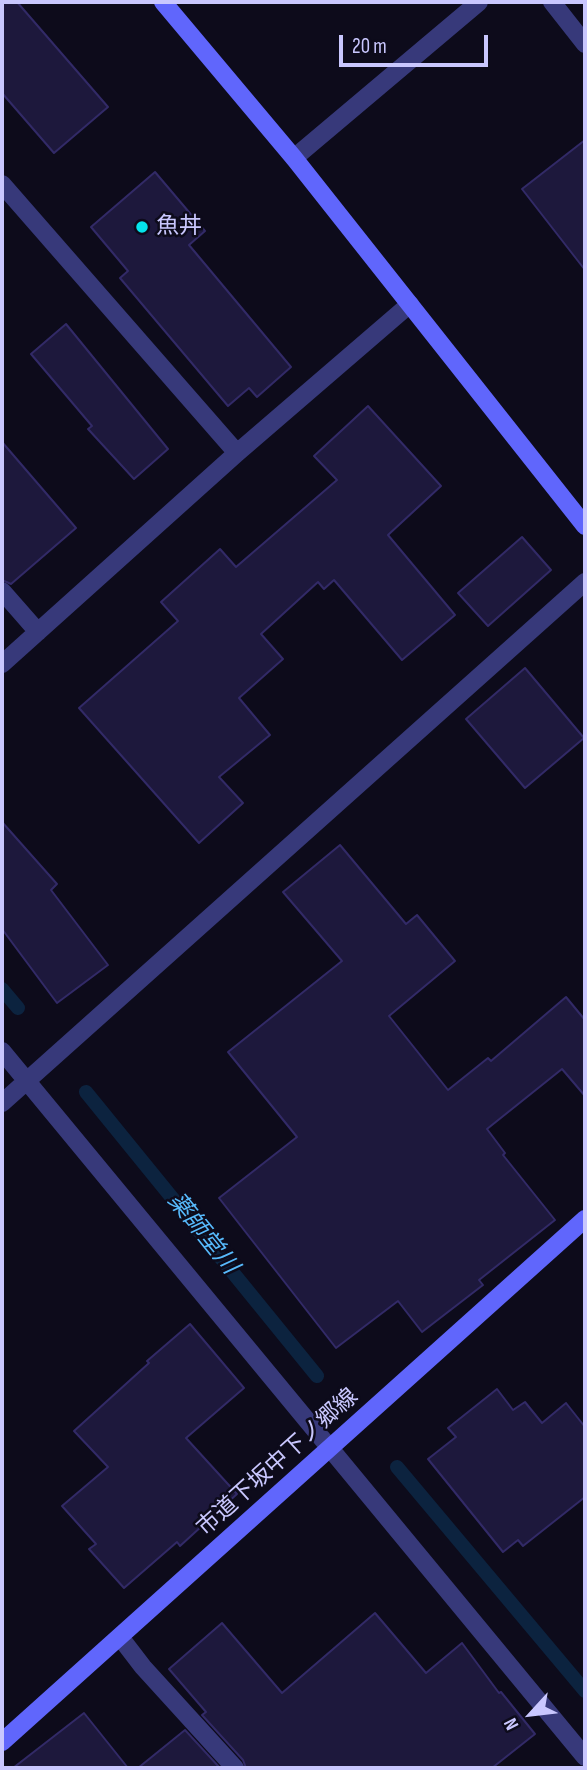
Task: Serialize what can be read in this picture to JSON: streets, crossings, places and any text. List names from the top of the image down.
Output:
{
  "streets": {
    "street": ["市道下坂中下ノ郷線"]
  },
  "water": ["薬師堂川"],
  "places": ["魚丼"],
  "scale_bar": "20 m",
  "north": "bottom left"
}
